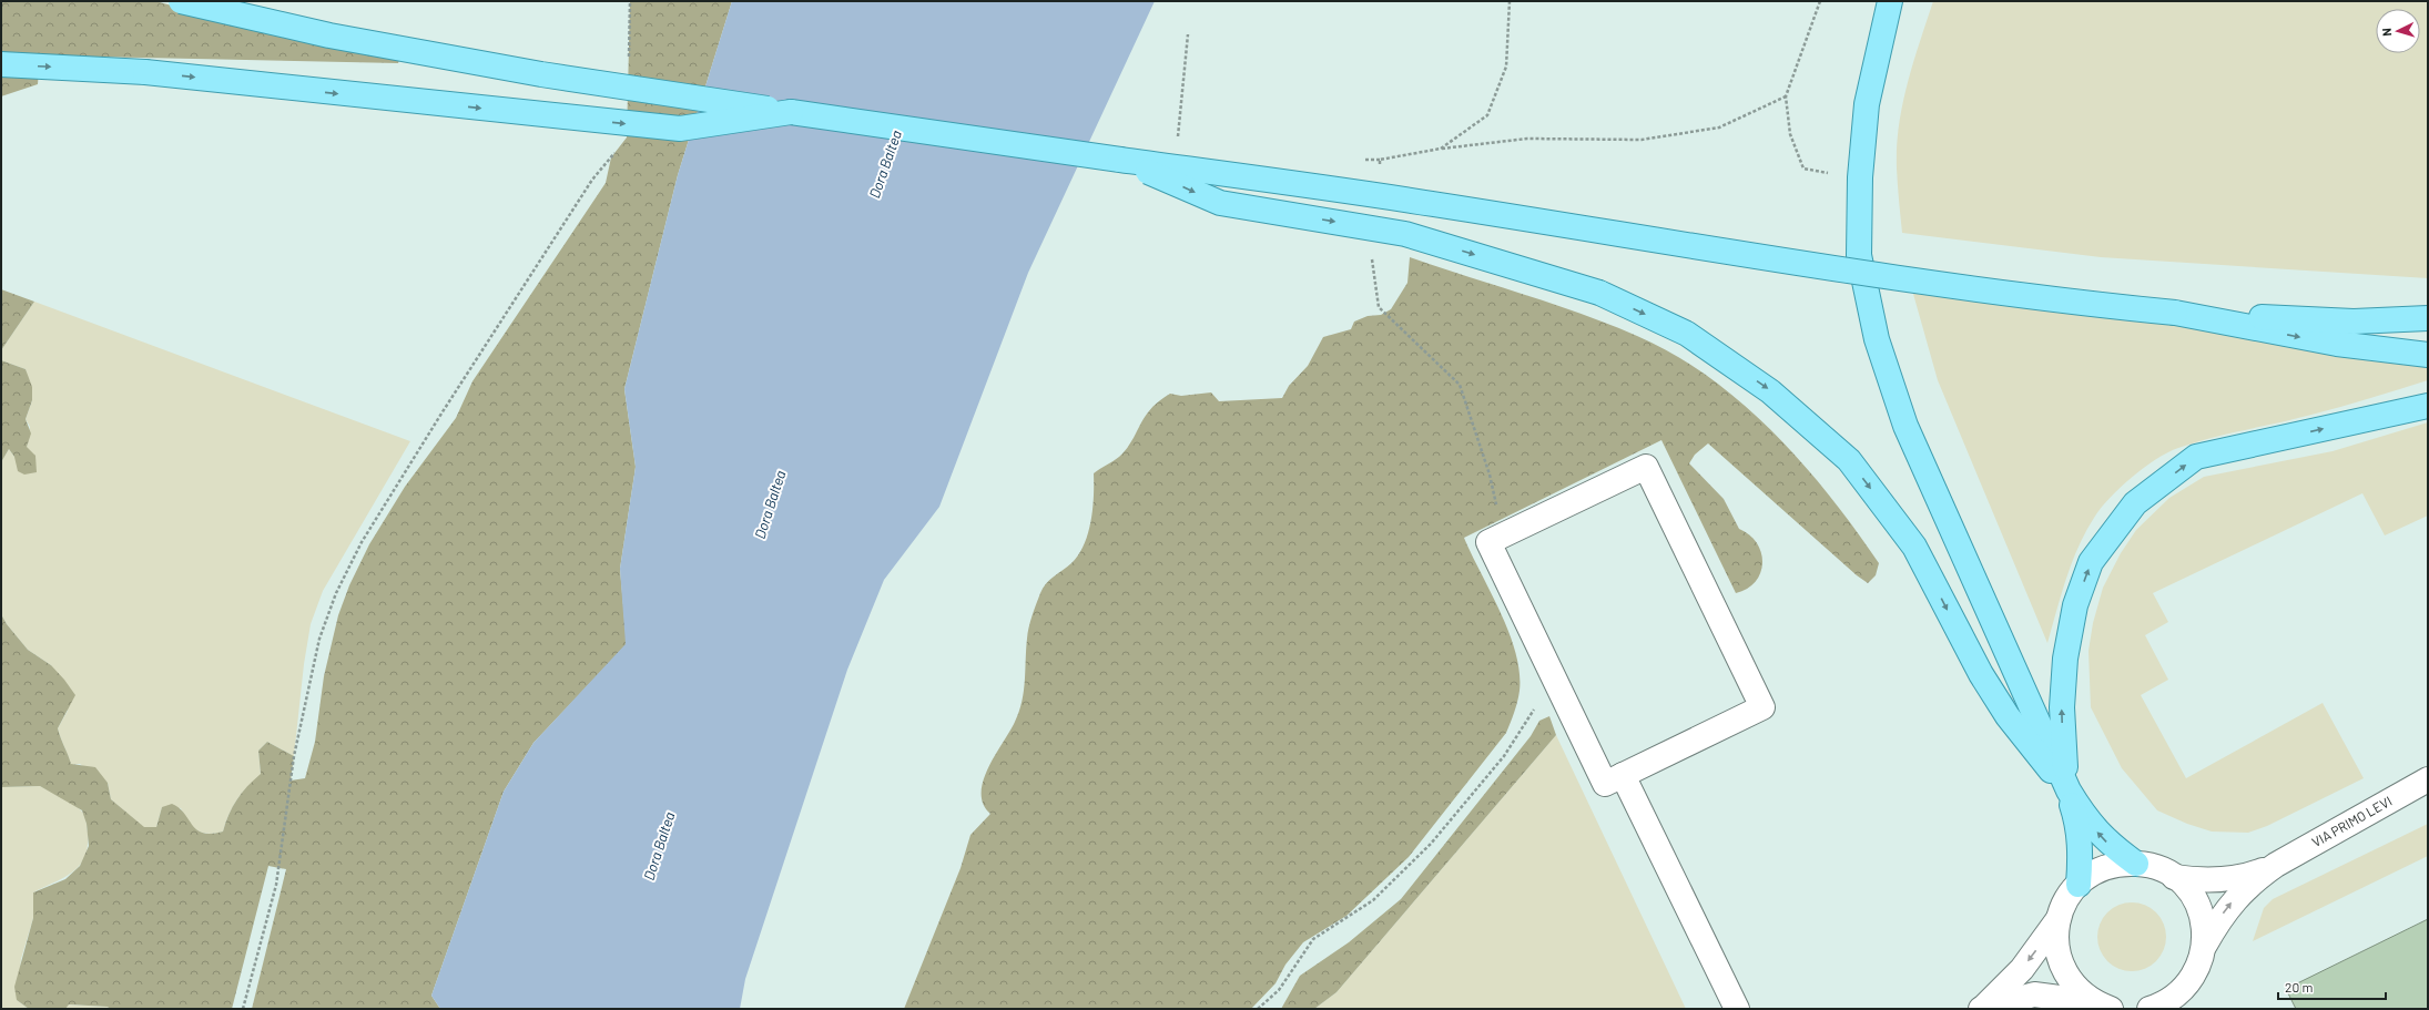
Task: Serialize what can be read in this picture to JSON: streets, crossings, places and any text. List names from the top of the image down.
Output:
{
  "streets": {
    "street": ["VIA PRIMO LEVI"]
  },
  "water": ["Dora Baltea"],
  "scale_bar": "20 m",
  "north": "left"
}
